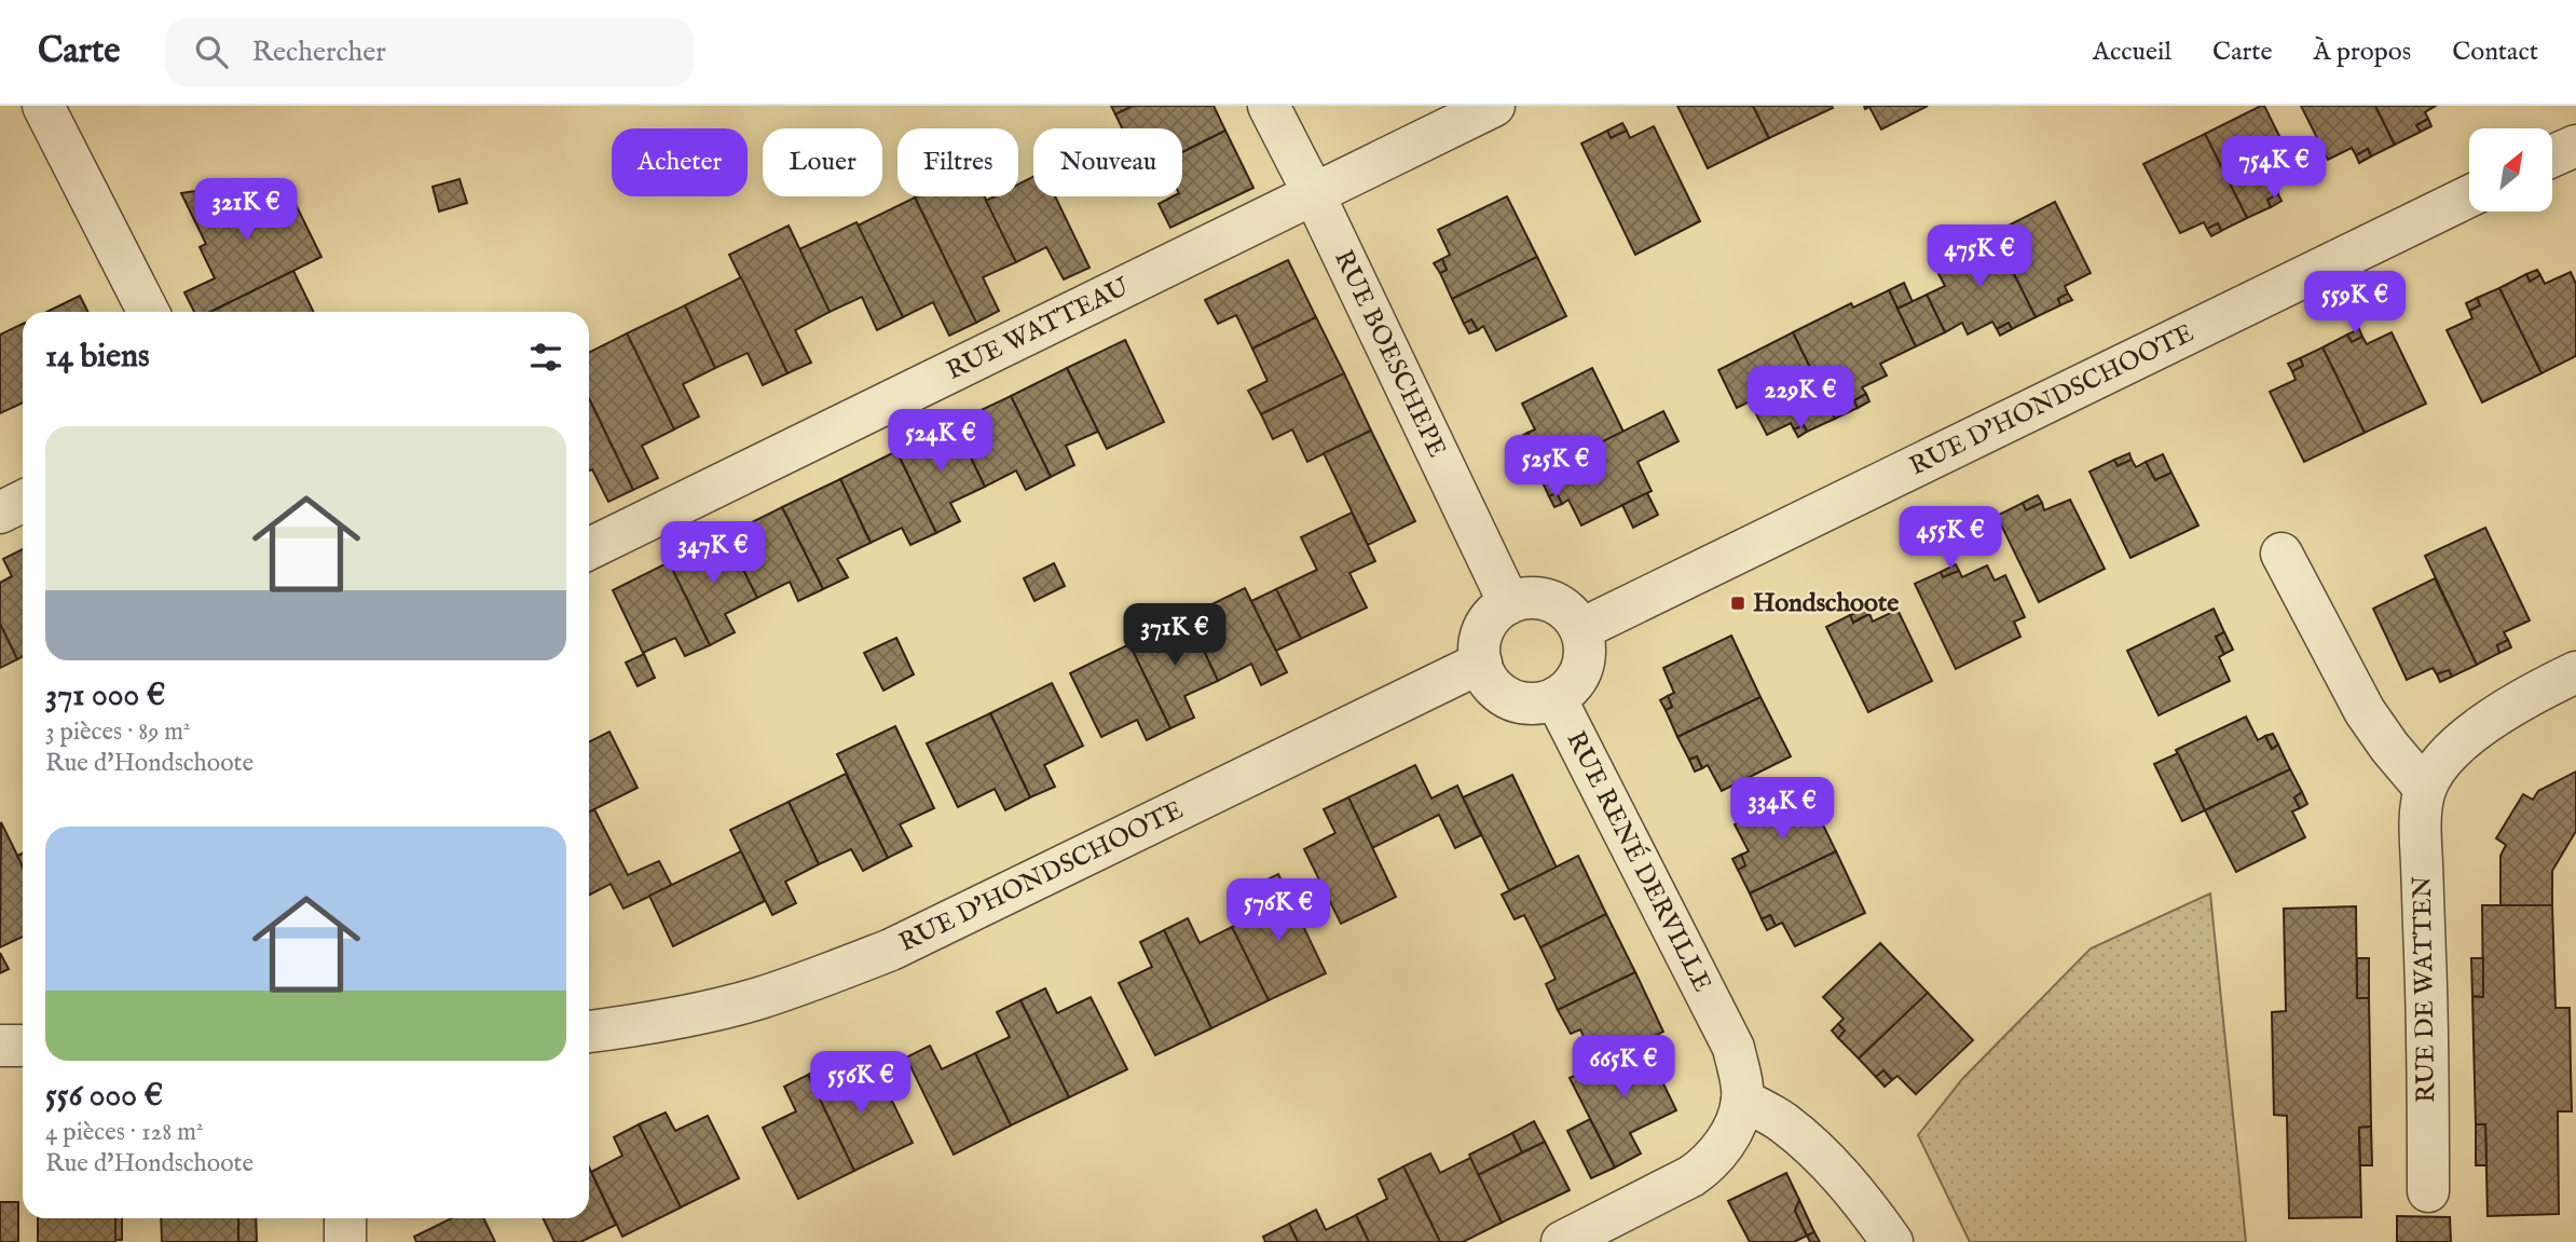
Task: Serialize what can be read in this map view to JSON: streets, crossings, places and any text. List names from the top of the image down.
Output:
{
  "streets": {
    "street": [
      "RUE WATTEAU",
      "RUE BOESCHEPE",
      "RUE D'HONDSCHOOTE",
      "RUE RENÉ DERVILLE",
      "RUE DE WATTEN"
    ]
  },
  "crossings": [
    ["RUE WATTEAU", "RUE BOESCHEPE"],
    ["RUE BOESCHEPE", "RUE D'HONDSCHOOTE"],
    ["RUE BOESCHEPE", "RUE RENÉ DERVILLE"],
    ["RUE D'HONDSCHOOTE", "RUE RENÉ DERVILLE"]
  ],
  "places": {
    "transit": ["Hondschoote"]
  },
  "north": "top right",
  "page": {
    "header": "Carte",
    "search": "Rechercher",
    "nav": [
      "Accueil",
      "Carte",
      "À propos",
      "Contact"
    ],
    "chip": [
      "Acheter",
      "Louer",
      "Filtres",
      "Nouveau"
    ],
    "price": [
      "754K €",
      "321K €",
      "475K €",
      "559K €",
      "229K €",
      "524K €",
      "525K €",
      "455K €",
      "347K €",
      "371K €",
      "334K €",
      "576K €",
      "665K €",
      "556K €"
    ],
    "heading": "14 biens",
    "list": [
      {
        "name": "371 000 €",
        "note": "3 pièces · 89 m² · Rue d'Hondschoote"
      },
      {
        "name": "556 000 €",
        "note": "4 pièces · 128 m² · Rue d'Hondschoote"
      }
    ]
  }
}
